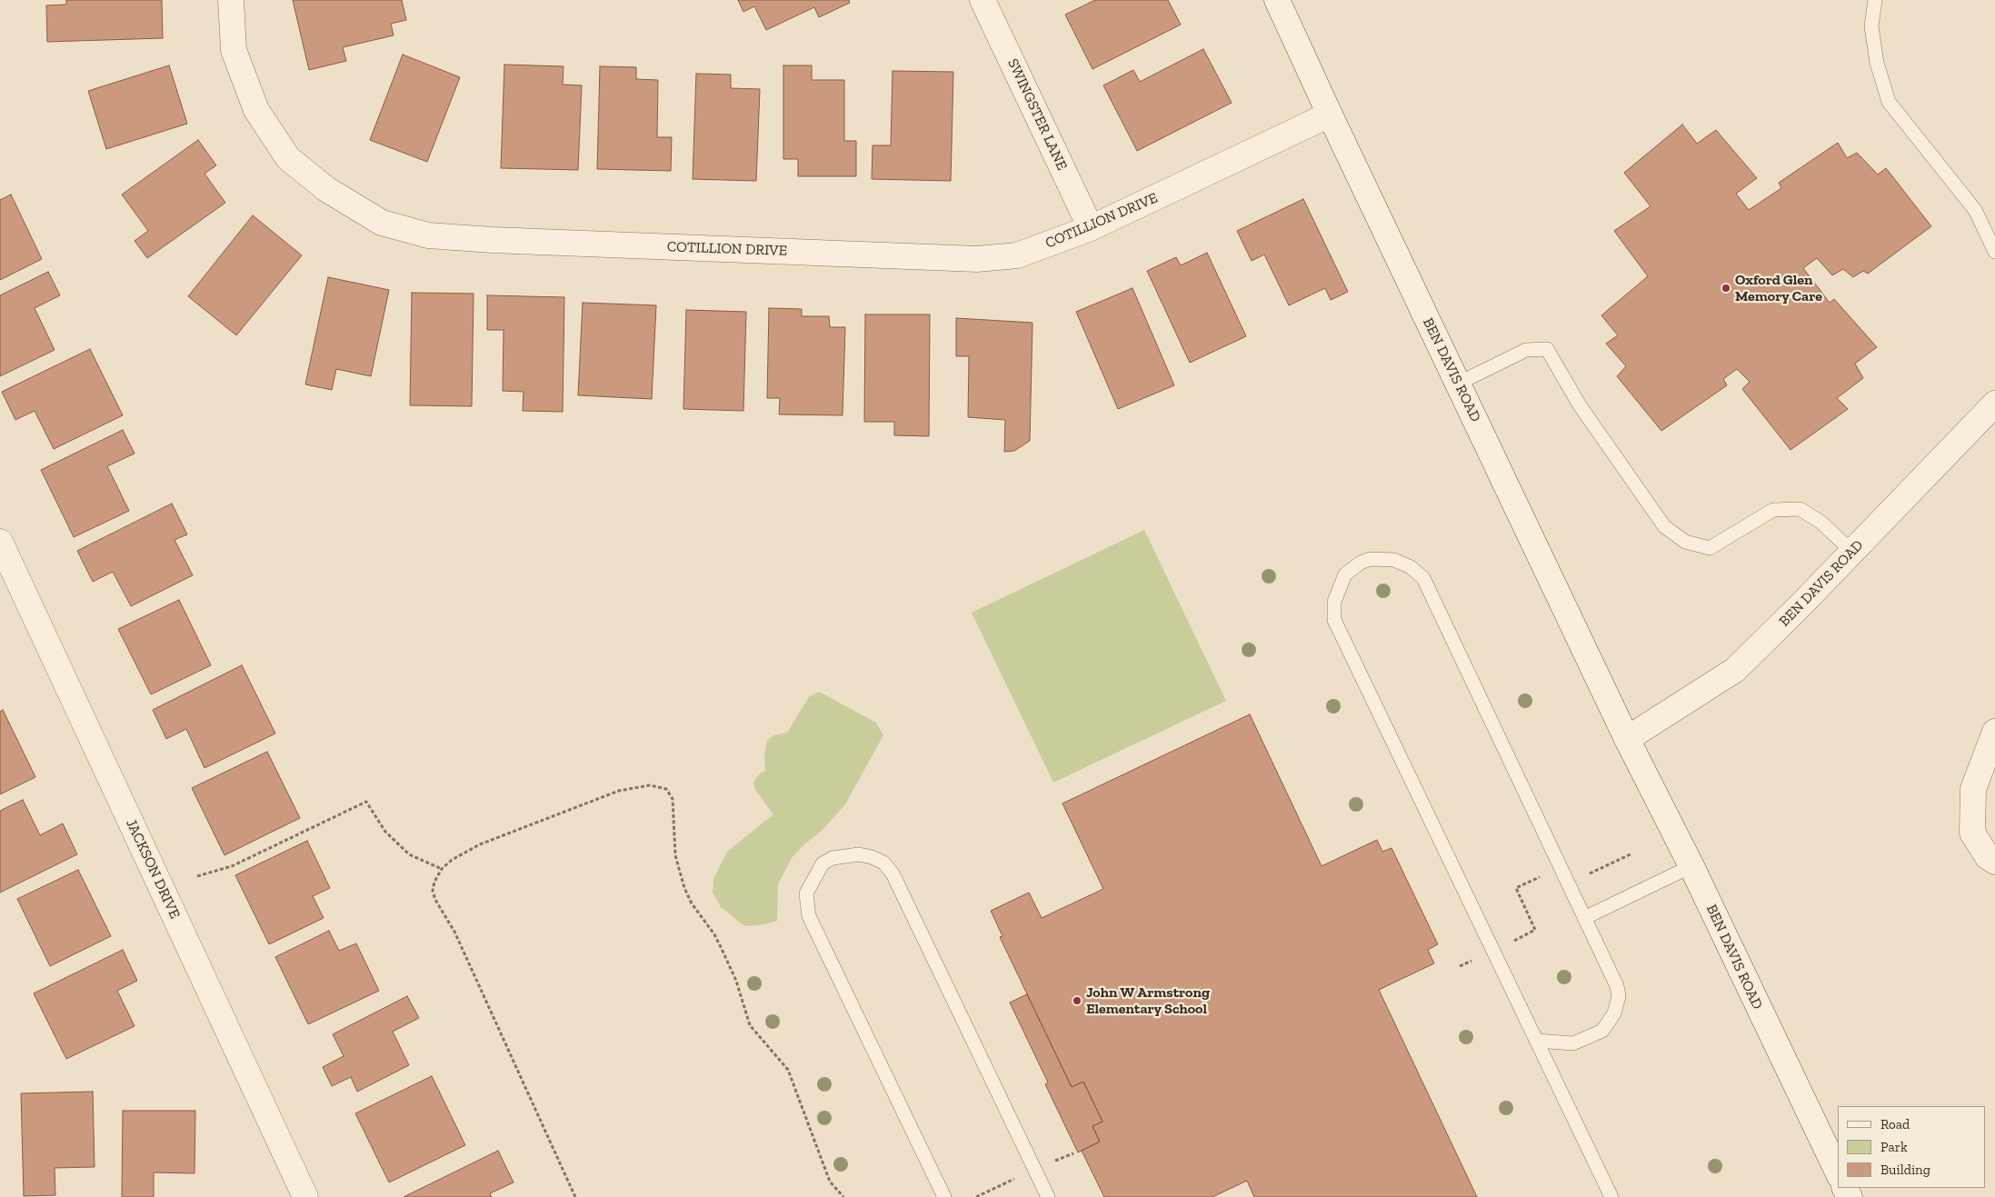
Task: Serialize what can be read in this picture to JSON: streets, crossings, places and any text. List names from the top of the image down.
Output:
{
  "streets": {
    "street": [
      "SWINGSTER LANE",
      "COTILLION DRIVE",
      "BEN DAVIS ROAD",
      "JACKSON DRIVE"
    ]
  },
  "crossings": [
    ["SWINGSTER LANE", "COTILLION DRIVE"],
    ["COTILLION DRIVE", "BEN DAVIS ROAD"]
  ],
  "places": ["Oxford Glen Memory Care", "John W Armstrong Elementary School"],
  "legend": ["Road", "Park", "Building"]
}
